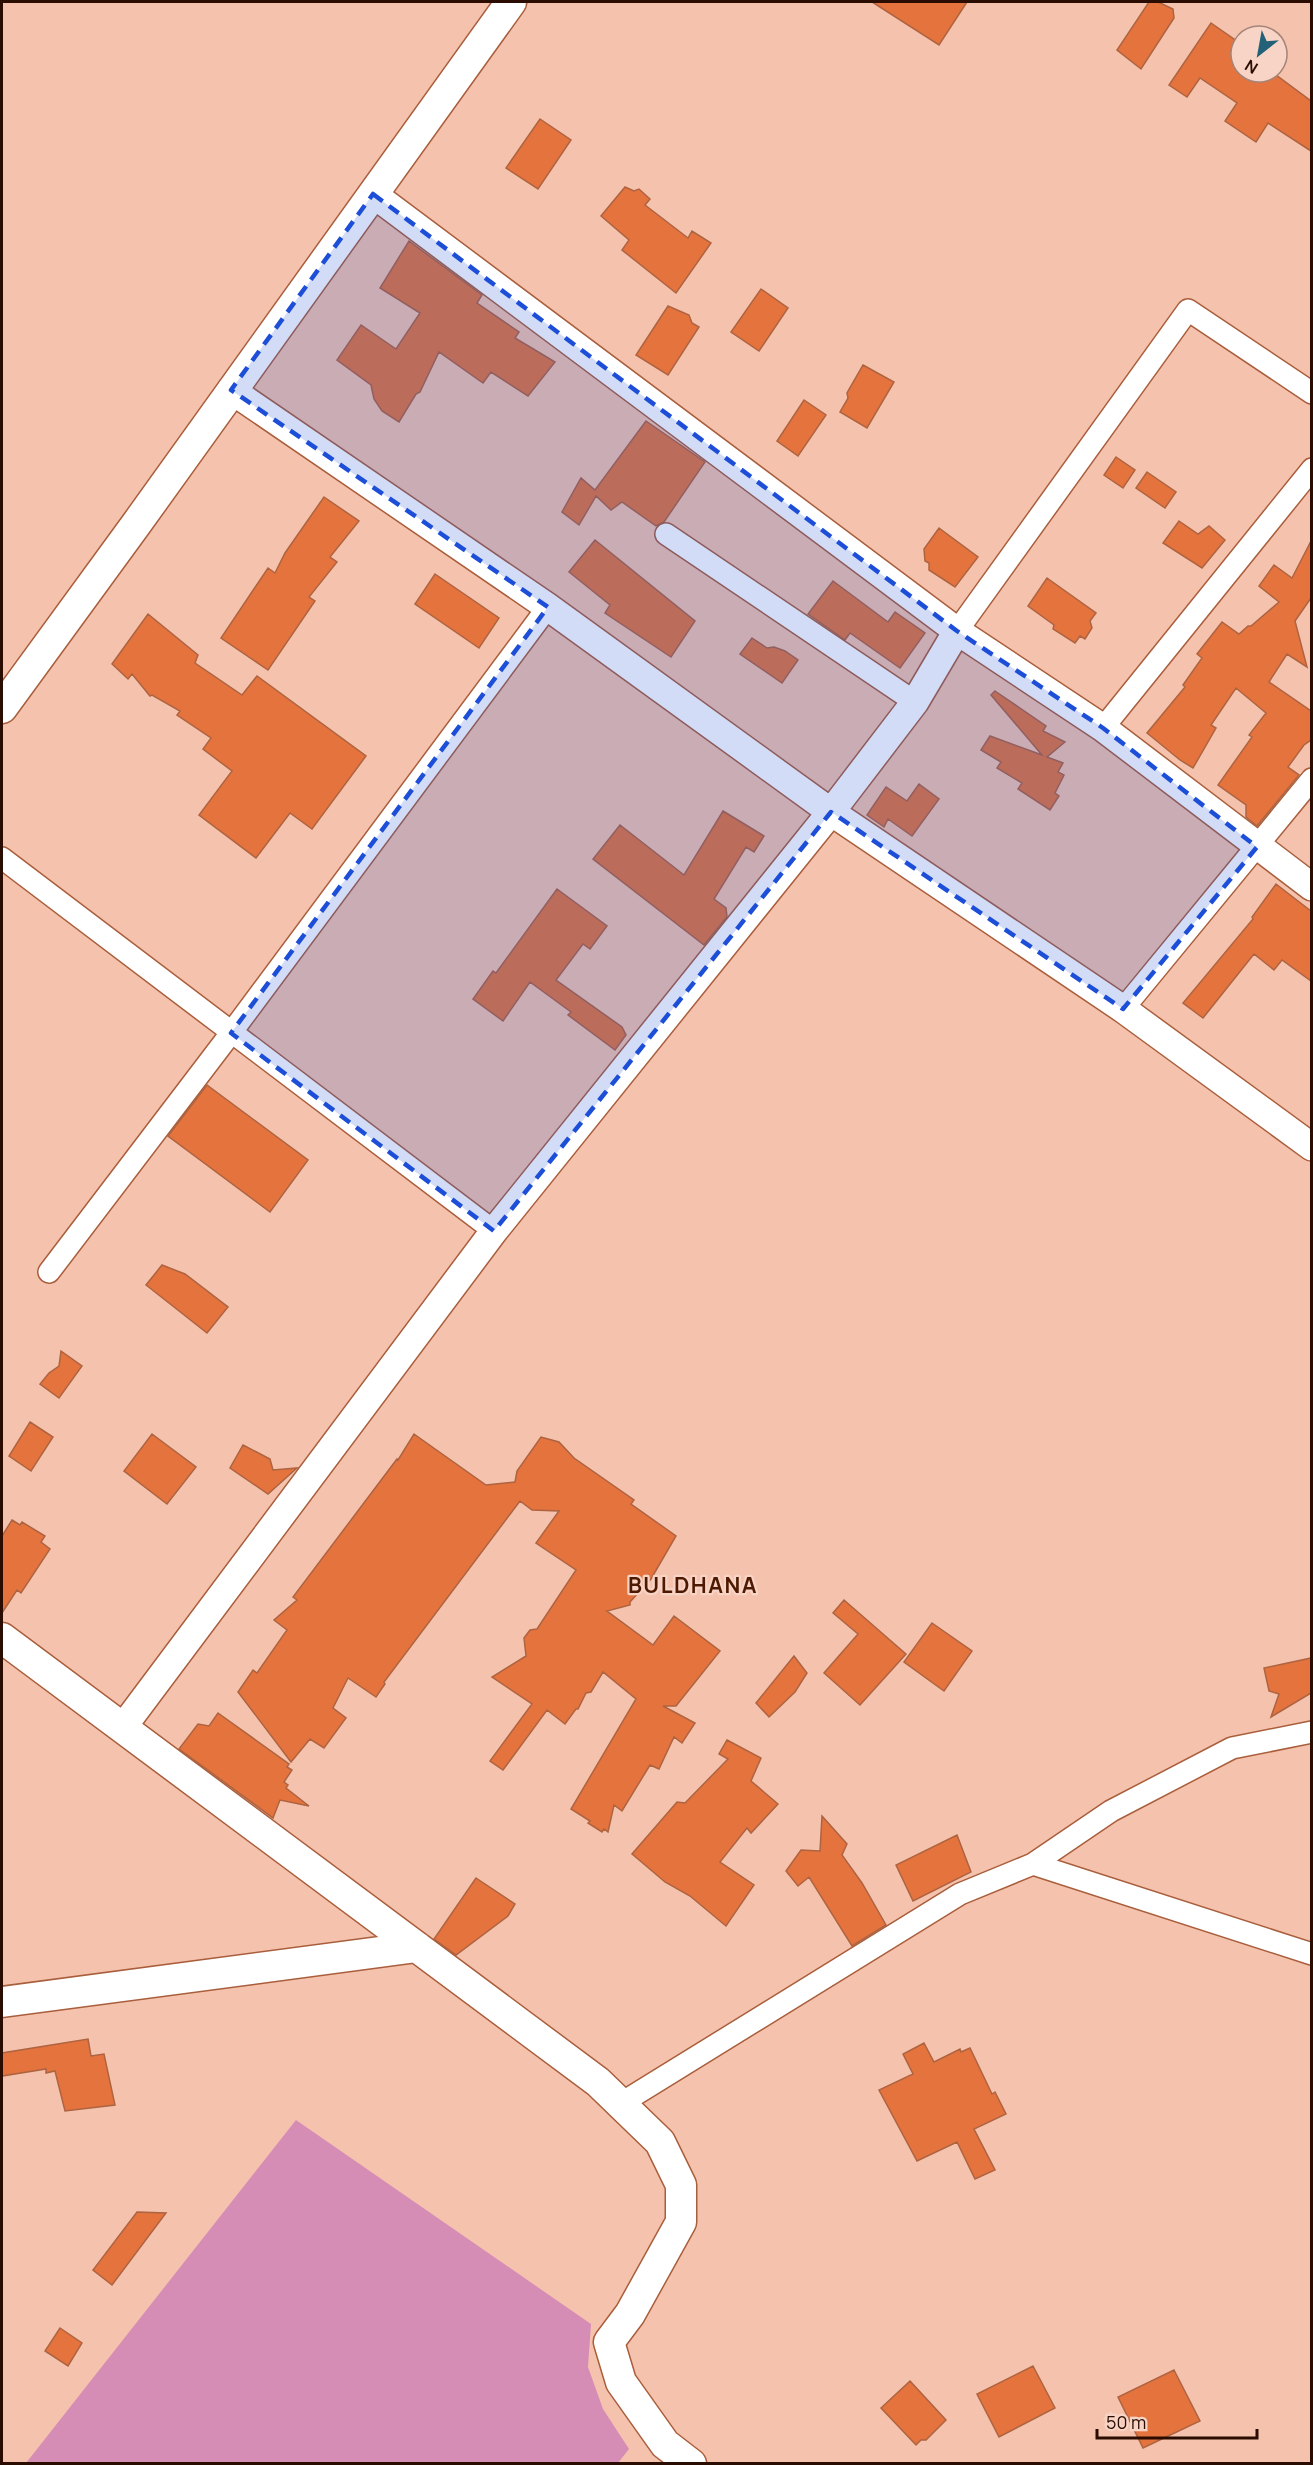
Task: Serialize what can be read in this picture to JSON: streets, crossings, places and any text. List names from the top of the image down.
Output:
{
  "districts": ["BULDHANA"],
  "scale_bar": "50 m",
  "north": "bottom left"
}
